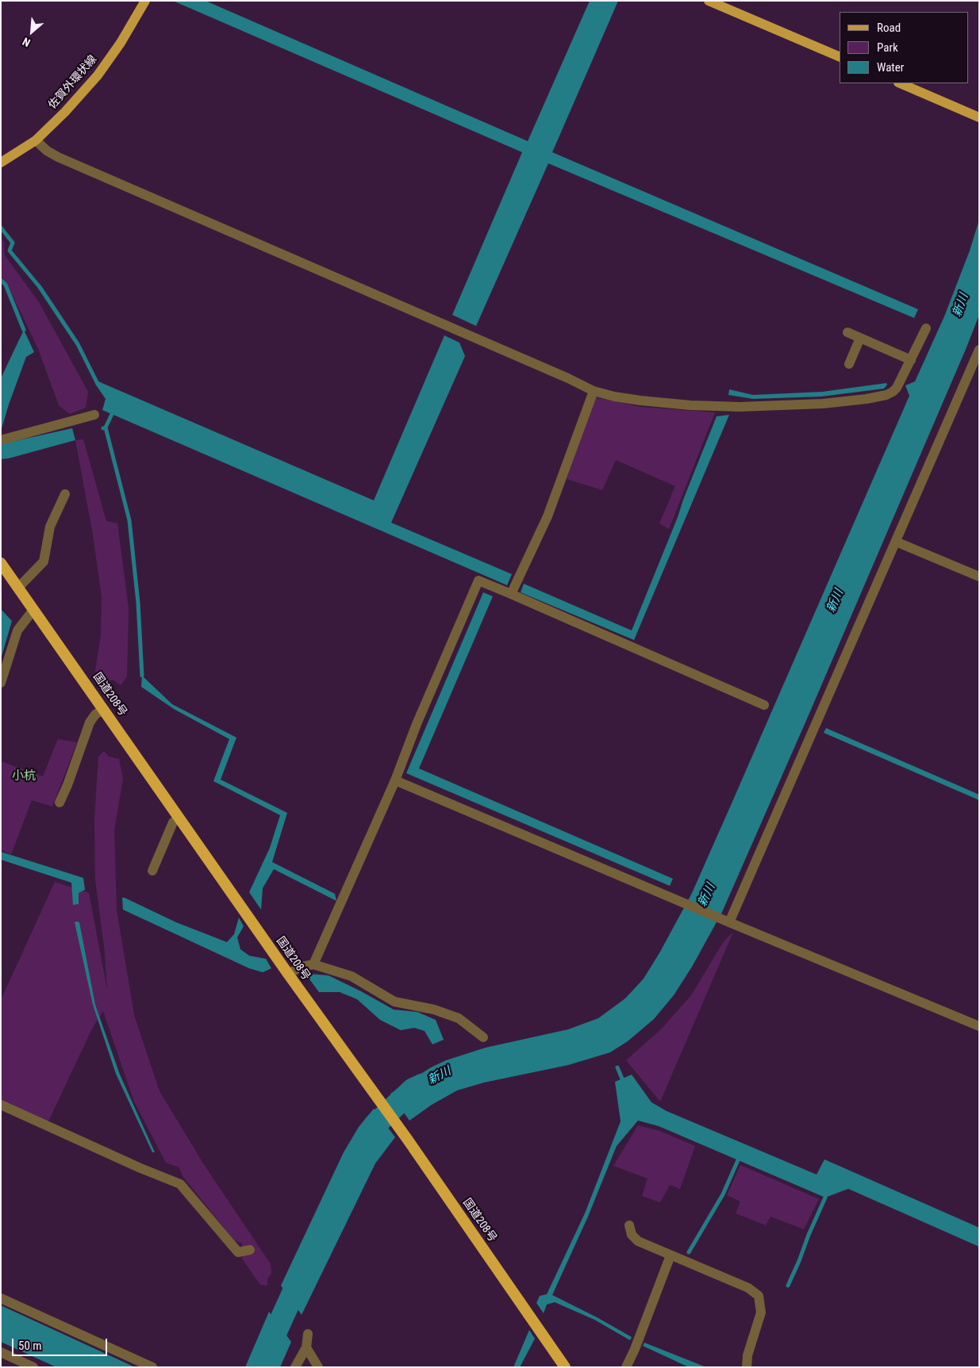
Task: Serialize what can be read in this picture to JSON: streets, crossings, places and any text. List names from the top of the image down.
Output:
{
  "streets": {
    "highway": ["国道208号"],
    "main road": ["佐賀外環状線"]
  },
  "districts": ["小杭"],
  "water": ["新川"],
  "legend": ["Road", "Park", "Water"],
  "scale_bar": "50 m",
  "north": "bottom left"
}
